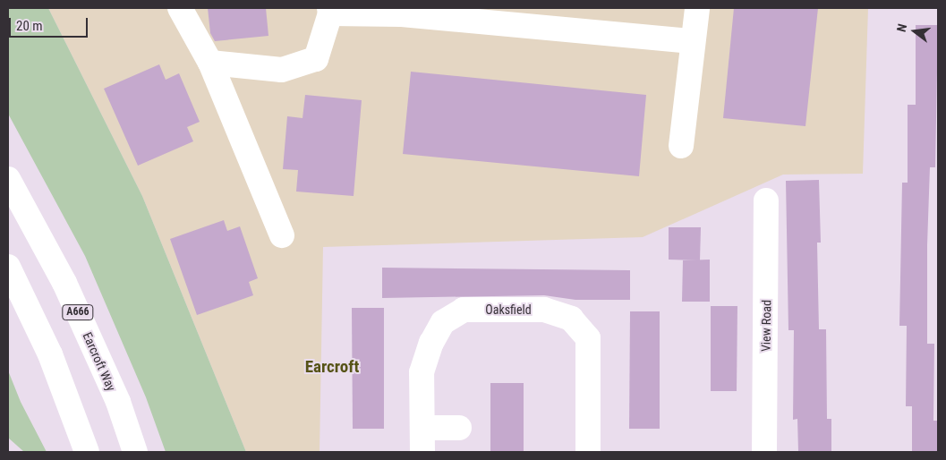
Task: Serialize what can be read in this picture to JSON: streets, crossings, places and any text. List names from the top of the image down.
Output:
{
  "streets": {
    "main road": [
      "Oaksfield",
      "A666",
      "View Road",
      "Earcroft Way"
    ]
  },
  "districts": ["Earcroft"],
  "scale_bar": "20 m",
  "north": "left"
}
